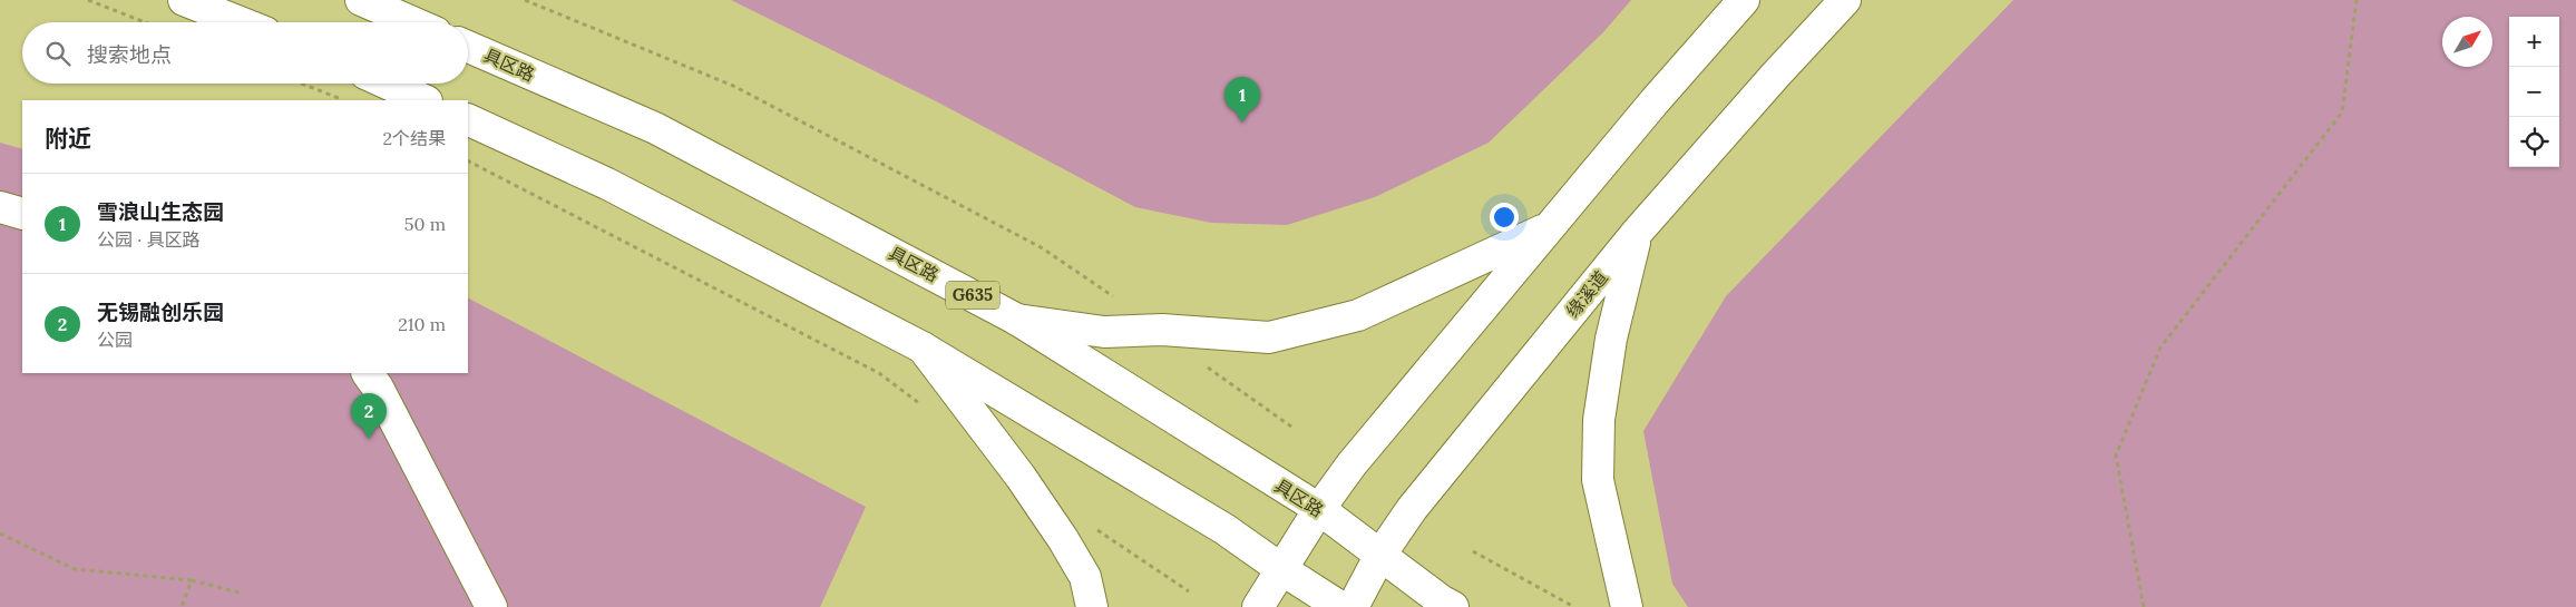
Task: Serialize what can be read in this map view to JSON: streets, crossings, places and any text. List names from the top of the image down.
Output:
{
  "streets": {
    "main road": ["具区路", "缘溪道", "G635"]
  },
  "crossings": [
    ["具区路", "缘溪道"]
  ],
  "north": "top right",
  "page": {
    "map_buttons": ["+", "−"],
    "search": "搜索地点",
    "pins": ["1", "2"],
    "heading": ["附近", "2个结果"],
    "list": [
      {
        "mark": "1",
        "name": "雪浪山生态园",
        "note": "公园 · 具区路",
        "value": "50 m"
      },
      {
        "mark": "2",
        "name": "无锡融创乐园",
        "note": "公园",
        "value": "210 m"
      }
    ]
  }
}
